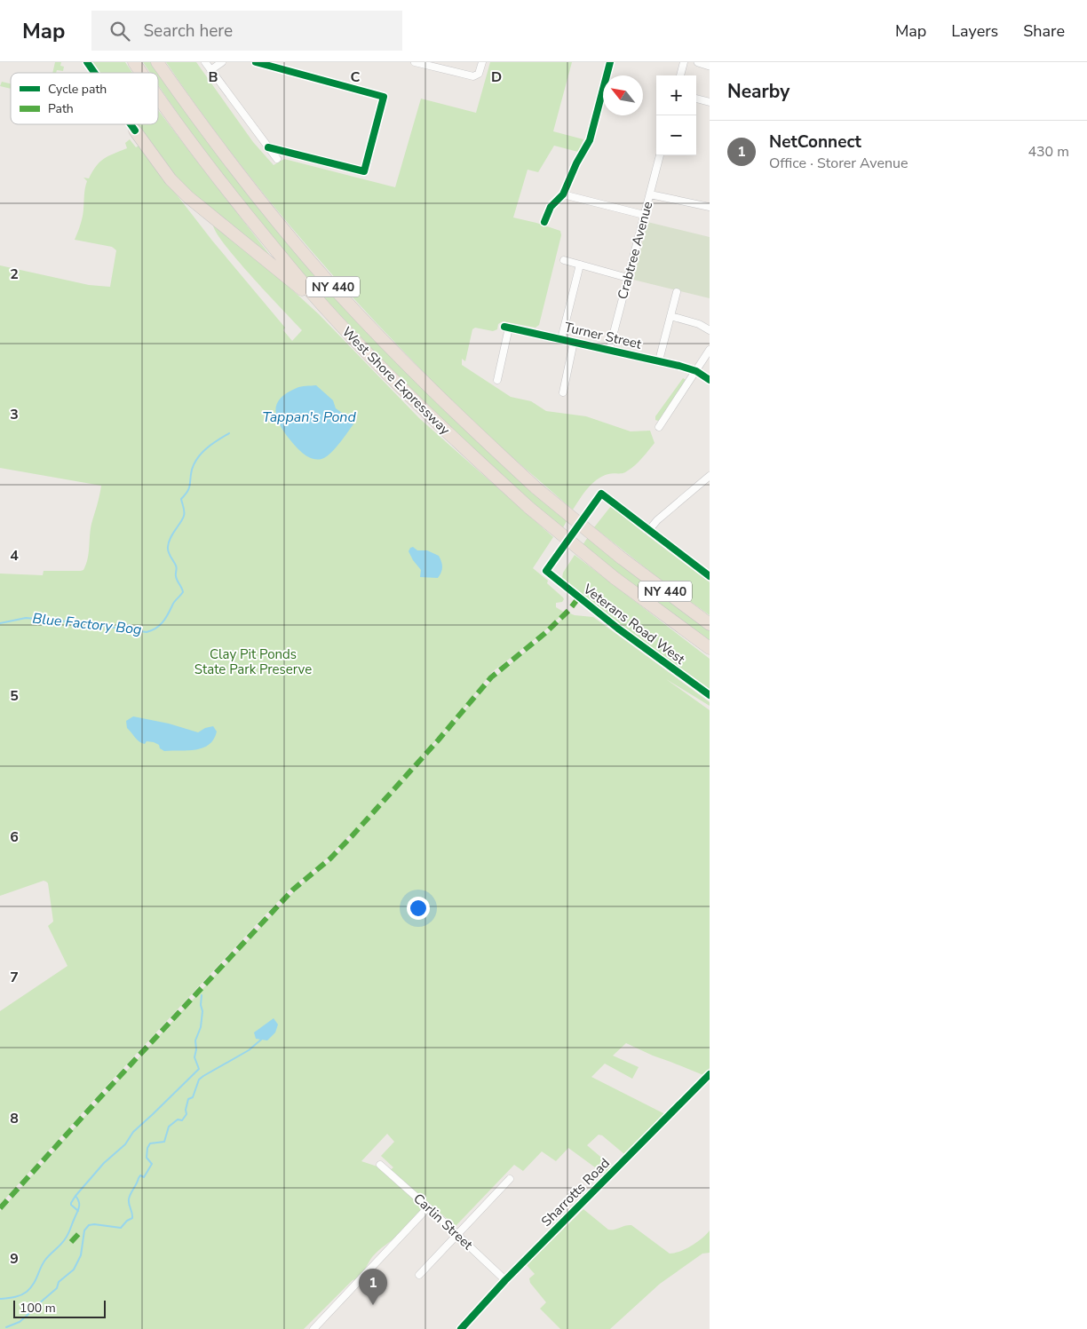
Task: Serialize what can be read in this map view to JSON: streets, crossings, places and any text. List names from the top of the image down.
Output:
{
  "streets": {
    "highway": ["NY 440", "West Shore Expressway"],
    "street": [
      "Crabtree Avenue",
      "Turner Street",
      "Veterans Road West",
      "Sharrotts Road",
      "Carlin Street"
    ]
  },
  "crossings": [
    ["Crabtree Avenue", "Turner Street"],
    ["Sharrotts Road", "Carlin Street"]
  ],
  "water": ["Tappan's Pond", "Blue Factory Bog"],
  "parks": ["Clay Pit Ponds State Park Preserve"],
  "legend": ["Cycle path", "Path"],
  "scale_bar": "100 m",
  "north": "top left",
  "page": {
    "header": "Map",
    "search": "Search here",
    "nav": ["Map", "Layers", "Share"],
    "heading": "Nearby",
    "map_buttons": ["+", "−"],
    "list": [
      {
        "mark": "1",
        "name": "NetConnect",
        "note": "Office · Storer Avenue",
        "value": "430 m"
      }
    ],
    "pins": "1",
    "scale": "100 m"
  },
  "grid": {
    "columns": ["B", "C", "D"],
    "rows": [
      "2",
      "3",
      "4",
      "5",
      "6",
      "7",
      "8",
      "9"
    ]
  }
}
